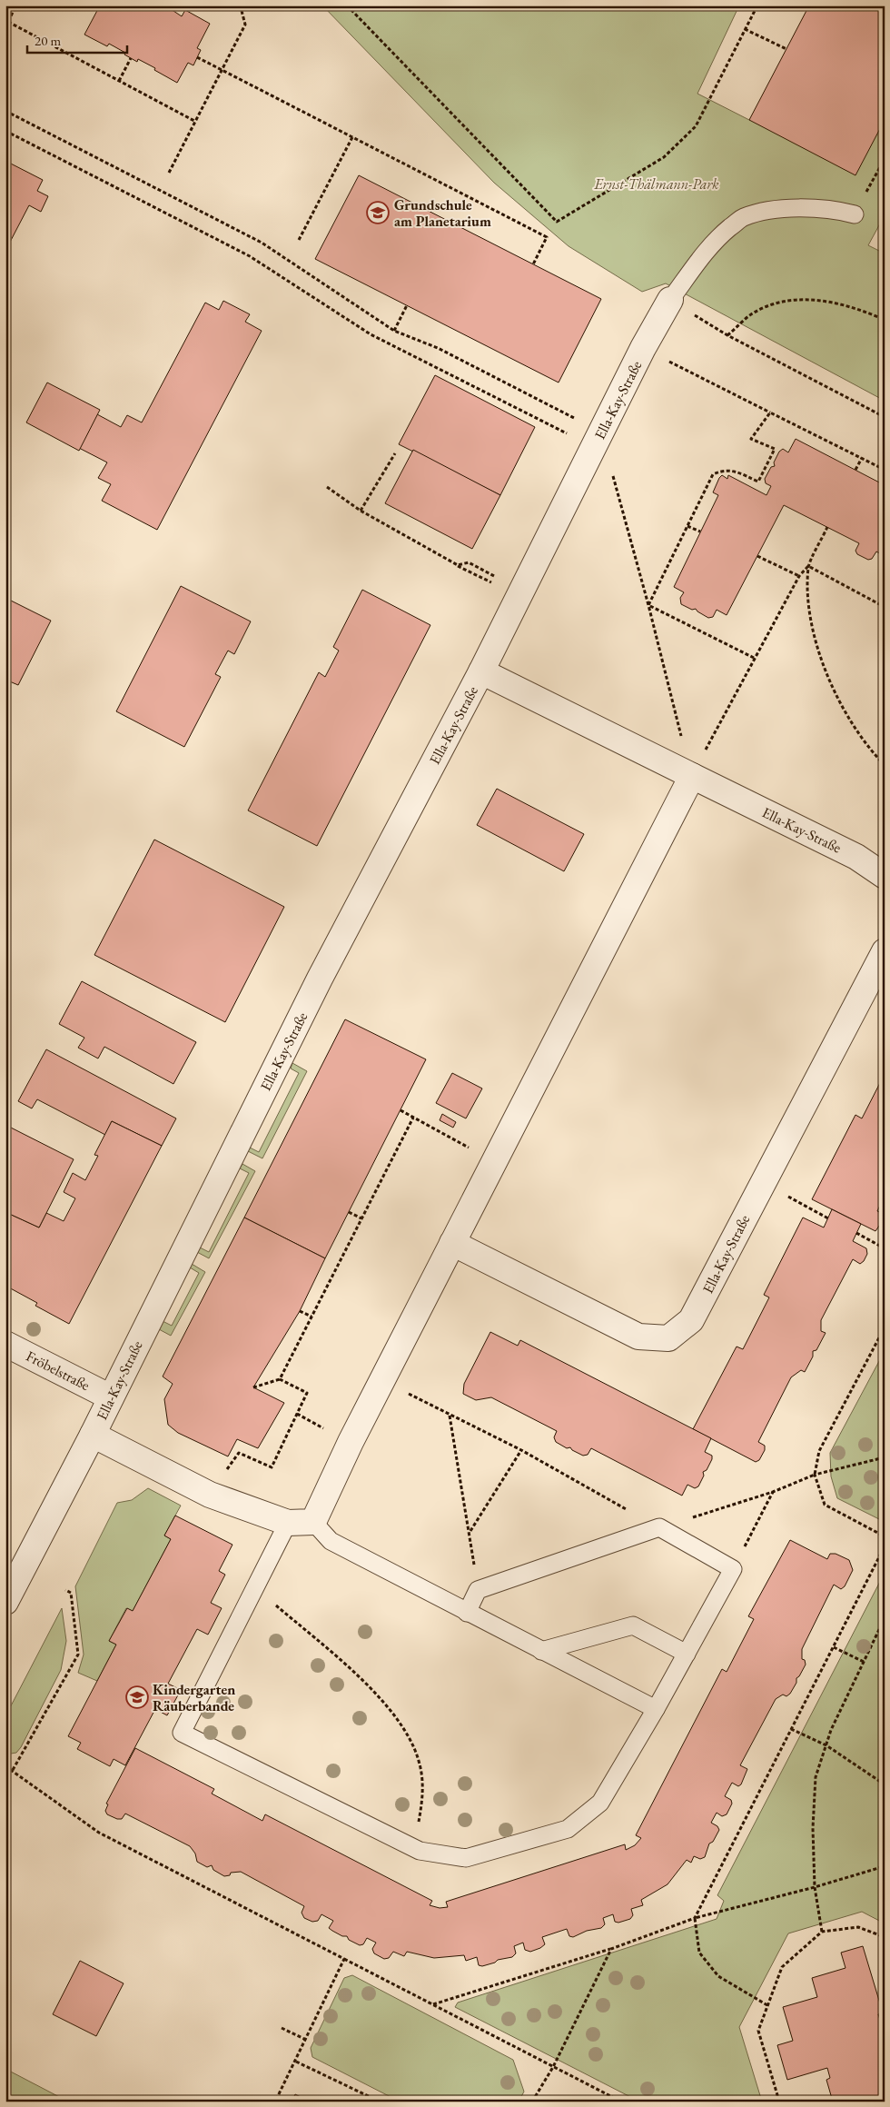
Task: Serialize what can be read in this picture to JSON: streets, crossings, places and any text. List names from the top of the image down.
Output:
{
  "streets": {
    "street": ["Ella-Kay-Straße", "Fröbelstraße"]
  },
  "crossings": [
    ["Ella-Kay-Straße", "Fröbelstraße"]
  ],
  "parks": ["Ernst-Thälmann-Park"],
  "places": {
    "school or university": ["Grundschule am Planetarium", "Kindergarten Räuberbande"]
  },
  "scale_bar": "20 m"
}
